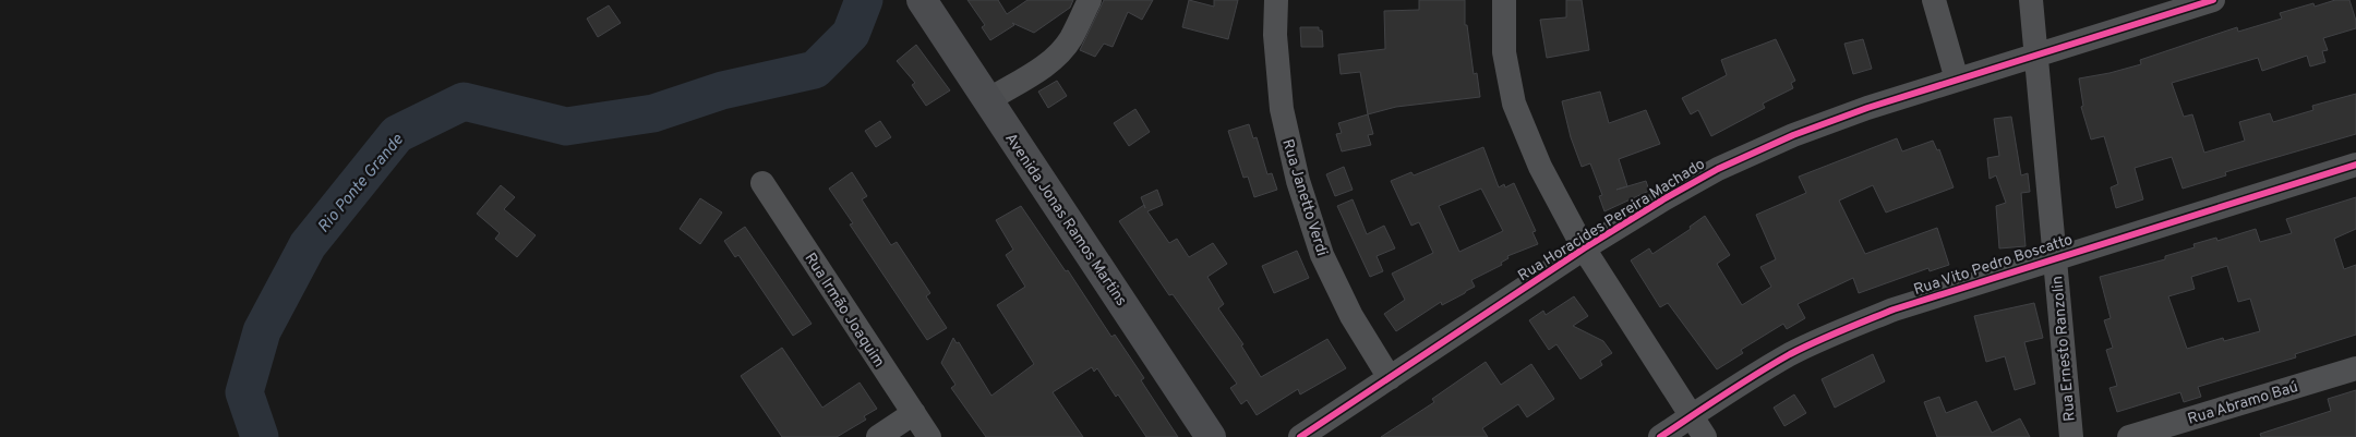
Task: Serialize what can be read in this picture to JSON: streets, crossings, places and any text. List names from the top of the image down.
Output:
{
  "streets": {
    "main road": ["Avenida Jonas Ramos Martins"],
    "street": [
      "Rua Janetto Verdi",
      "Rua Horacides Pereira Machado",
      "Rua Vito Pedro Boscatto",
      "Rua Irmão Joaquim",
      "Rua Ernesto Ranzolin",
      "Rua Abramo Baú"
    ]
  },
  "crossings": [
    ["Rua Janetto Verdi", "Rua Horacides Pereira Machado"],
    ["Rua Horacides Pereira Machado", "Rua Ernesto Ranzolin"],
    ["Rua Vito Pedro Boscatto", "Rua Ernesto Ranzolin"]
  ],
  "water": ["Rio Ponte Grande"]
}
